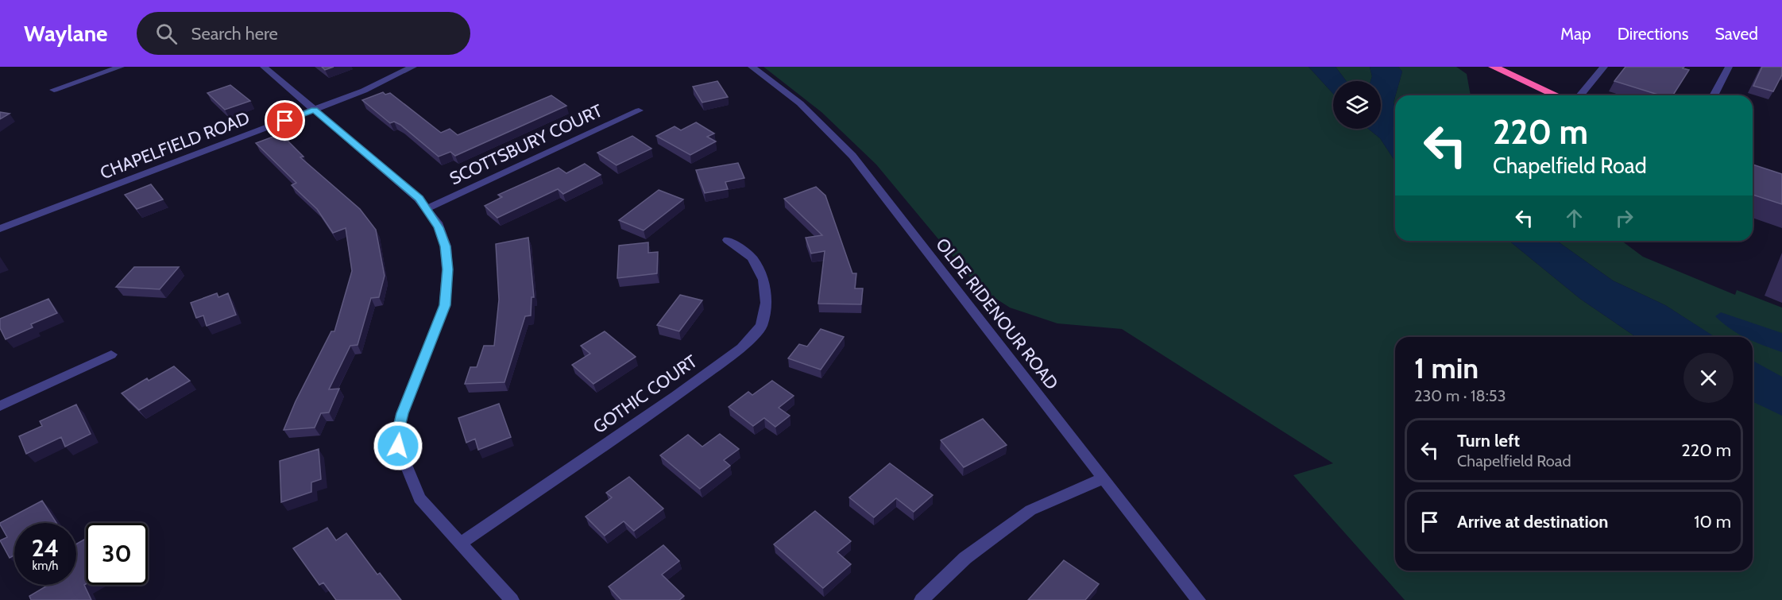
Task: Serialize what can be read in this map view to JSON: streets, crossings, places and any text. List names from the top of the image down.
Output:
{
  "streets": {
    "street": [
      "SCOTTSBURY COURT",
      "CHAPELFIELD ROAD",
      "OLDE RIDENOUR ROAD",
      "GOTHIC COURT"
    ]
  },
  "page": {
    "header": "Waylane",
    "search": "Search here",
    "nav": ["Map", "Directions", "Saved"],
    "turn": ["220 m", "Chapelfield Road"],
    "heading": ["1 min", "230 m · 18:53"],
    "list": [
      {
        "name": "Turn left",
        "note": "Chapelfield Road",
        "value": "220 m"
      },
      {
        "name": "Arrive at destination",
        "value": "10 m"
      }
    ],
    "speed": "24 km/h",
    "limit": "30"
  }
}
